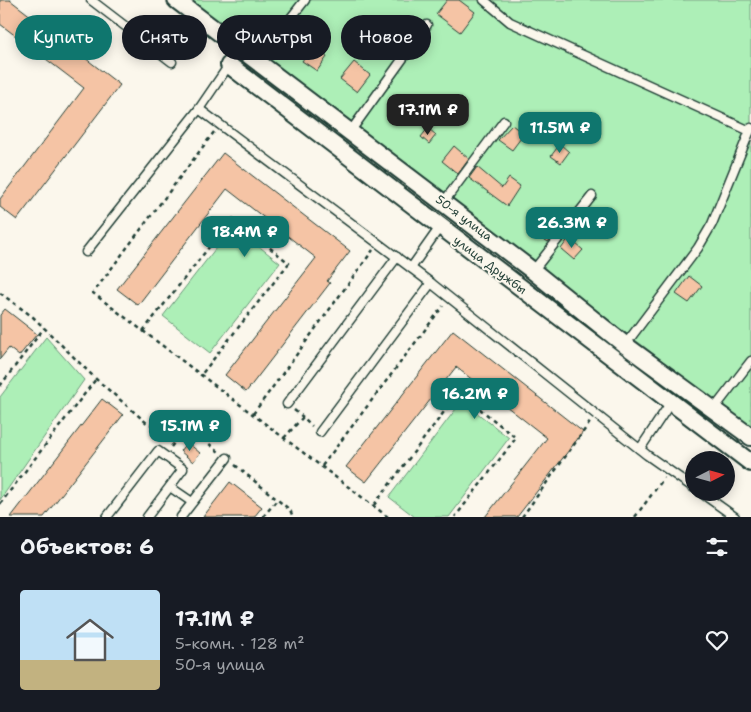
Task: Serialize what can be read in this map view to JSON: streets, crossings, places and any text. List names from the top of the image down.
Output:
{
  "streets": {
    "street": ["50-я улица", "улица Дружбы"]
  },
  "north": "right",
  "page": {
    "chip": [
      "Купить",
      "Снять",
      "Фильтры",
      "Новое"
    ],
    "price": [
      "17.1M ₽",
      "11.5M ₽",
      "26.3M ₽",
      "18.4M ₽",
      "16.2M ₽",
      "15.1M ₽"
    ],
    "heading": "Объектов: 6",
    "list": [
      {
        "name": "17.1M ₽",
        "note": "5-комн. · 128 m² · 50-я улица"
      }
    ]
  }
}
